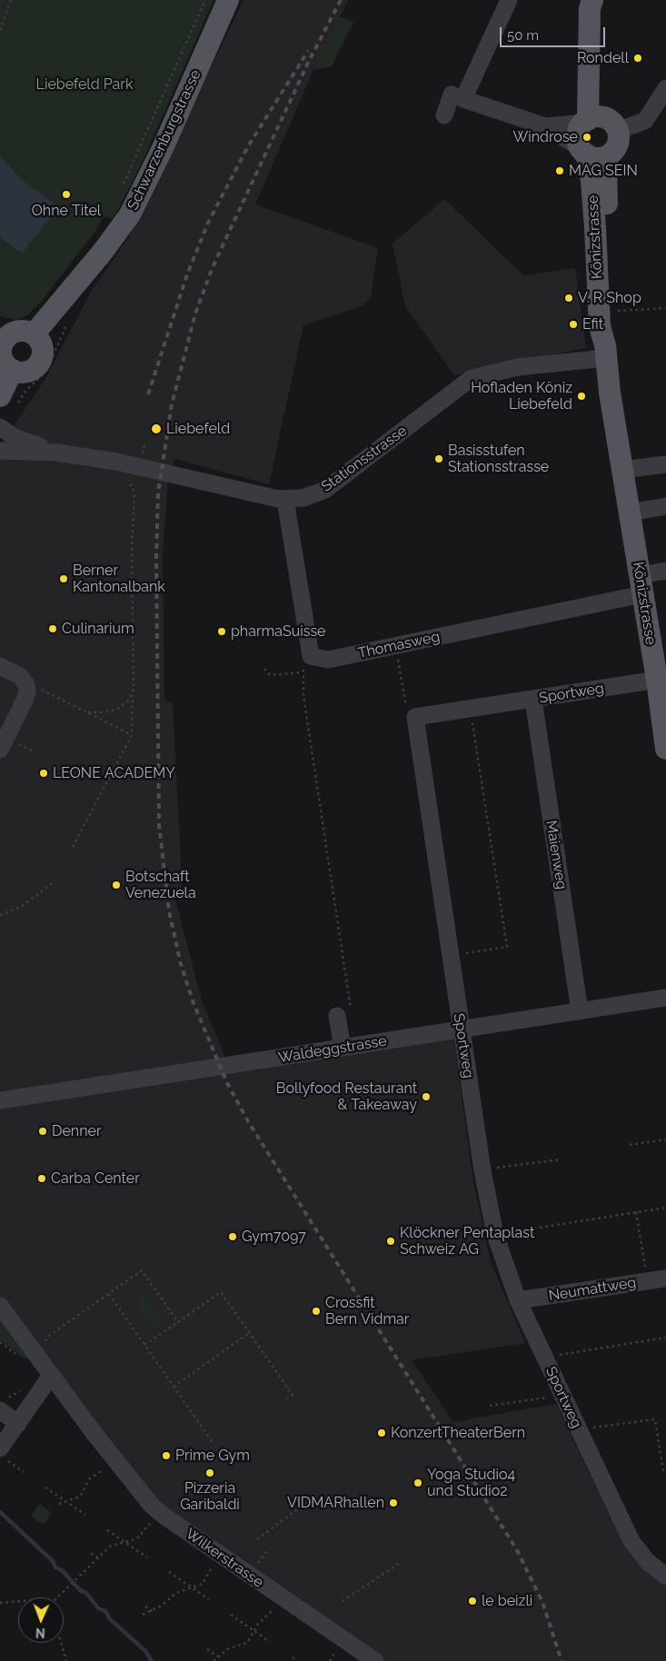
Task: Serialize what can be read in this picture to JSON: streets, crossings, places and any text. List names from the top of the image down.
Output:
{
  "streets": {
    "main road": ["Schwarzenburgstrasse", "Könizstrasse"],
    "street": [
      "Stationsstrasse",
      "Thomasweg",
      "Sportweg",
      "Maienweg",
      "Waldeggstrasse",
      "Neumattweg",
      "Wilkerstrasse"
    ]
  },
  "crossings": [
    ["Könizstrasse", "Stationsstrasse"],
    ["Könizstrasse", "Thomasweg"],
    ["Könizstrasse", "Sportweg"],
    ["Sportweg", "Maienweg"],
    ["Sportweg", "Waldeggstrasse"],
    ["Sportweg", "Neumattweg"],
    ["Maienweg", "Waldeggstrasse"]
  ],
  "parks": ["Liebefeld Park"],
  "places": [
    "Rondell",
    "Windrose",
    "MAG SEIN",
    "Ohne Titel",
    "V. R Shop",
    "Efit",
    "Hofladen Köniz Liebefeld",
    "Liebefeld",
    "Basisstufen Stationsstrasse",
    "Berner Kantonalbank",
    "Culinarium",
    "pharmaSuisse",
    "LEONE ACADEMY",
    "Botschaft Venezuela",
    "Bollyfood Restaurant & Takeaway",
    "Denner",
    "Carba Center",
    "Gym7097",
    "Klöckner Pentaplast Schweiz AG",
    "Crossfit Bern Vidmar",
    "KonzertTheaterBern",
    "Prime Gym",
    "Pizzeria Garibaldi",
    "Yoga Studio4 und Studio2",
    "VIDMARhallen",
    "le beizli"
  ],
  "scale_bar": "50 m",
  "north": "bottom"
}
